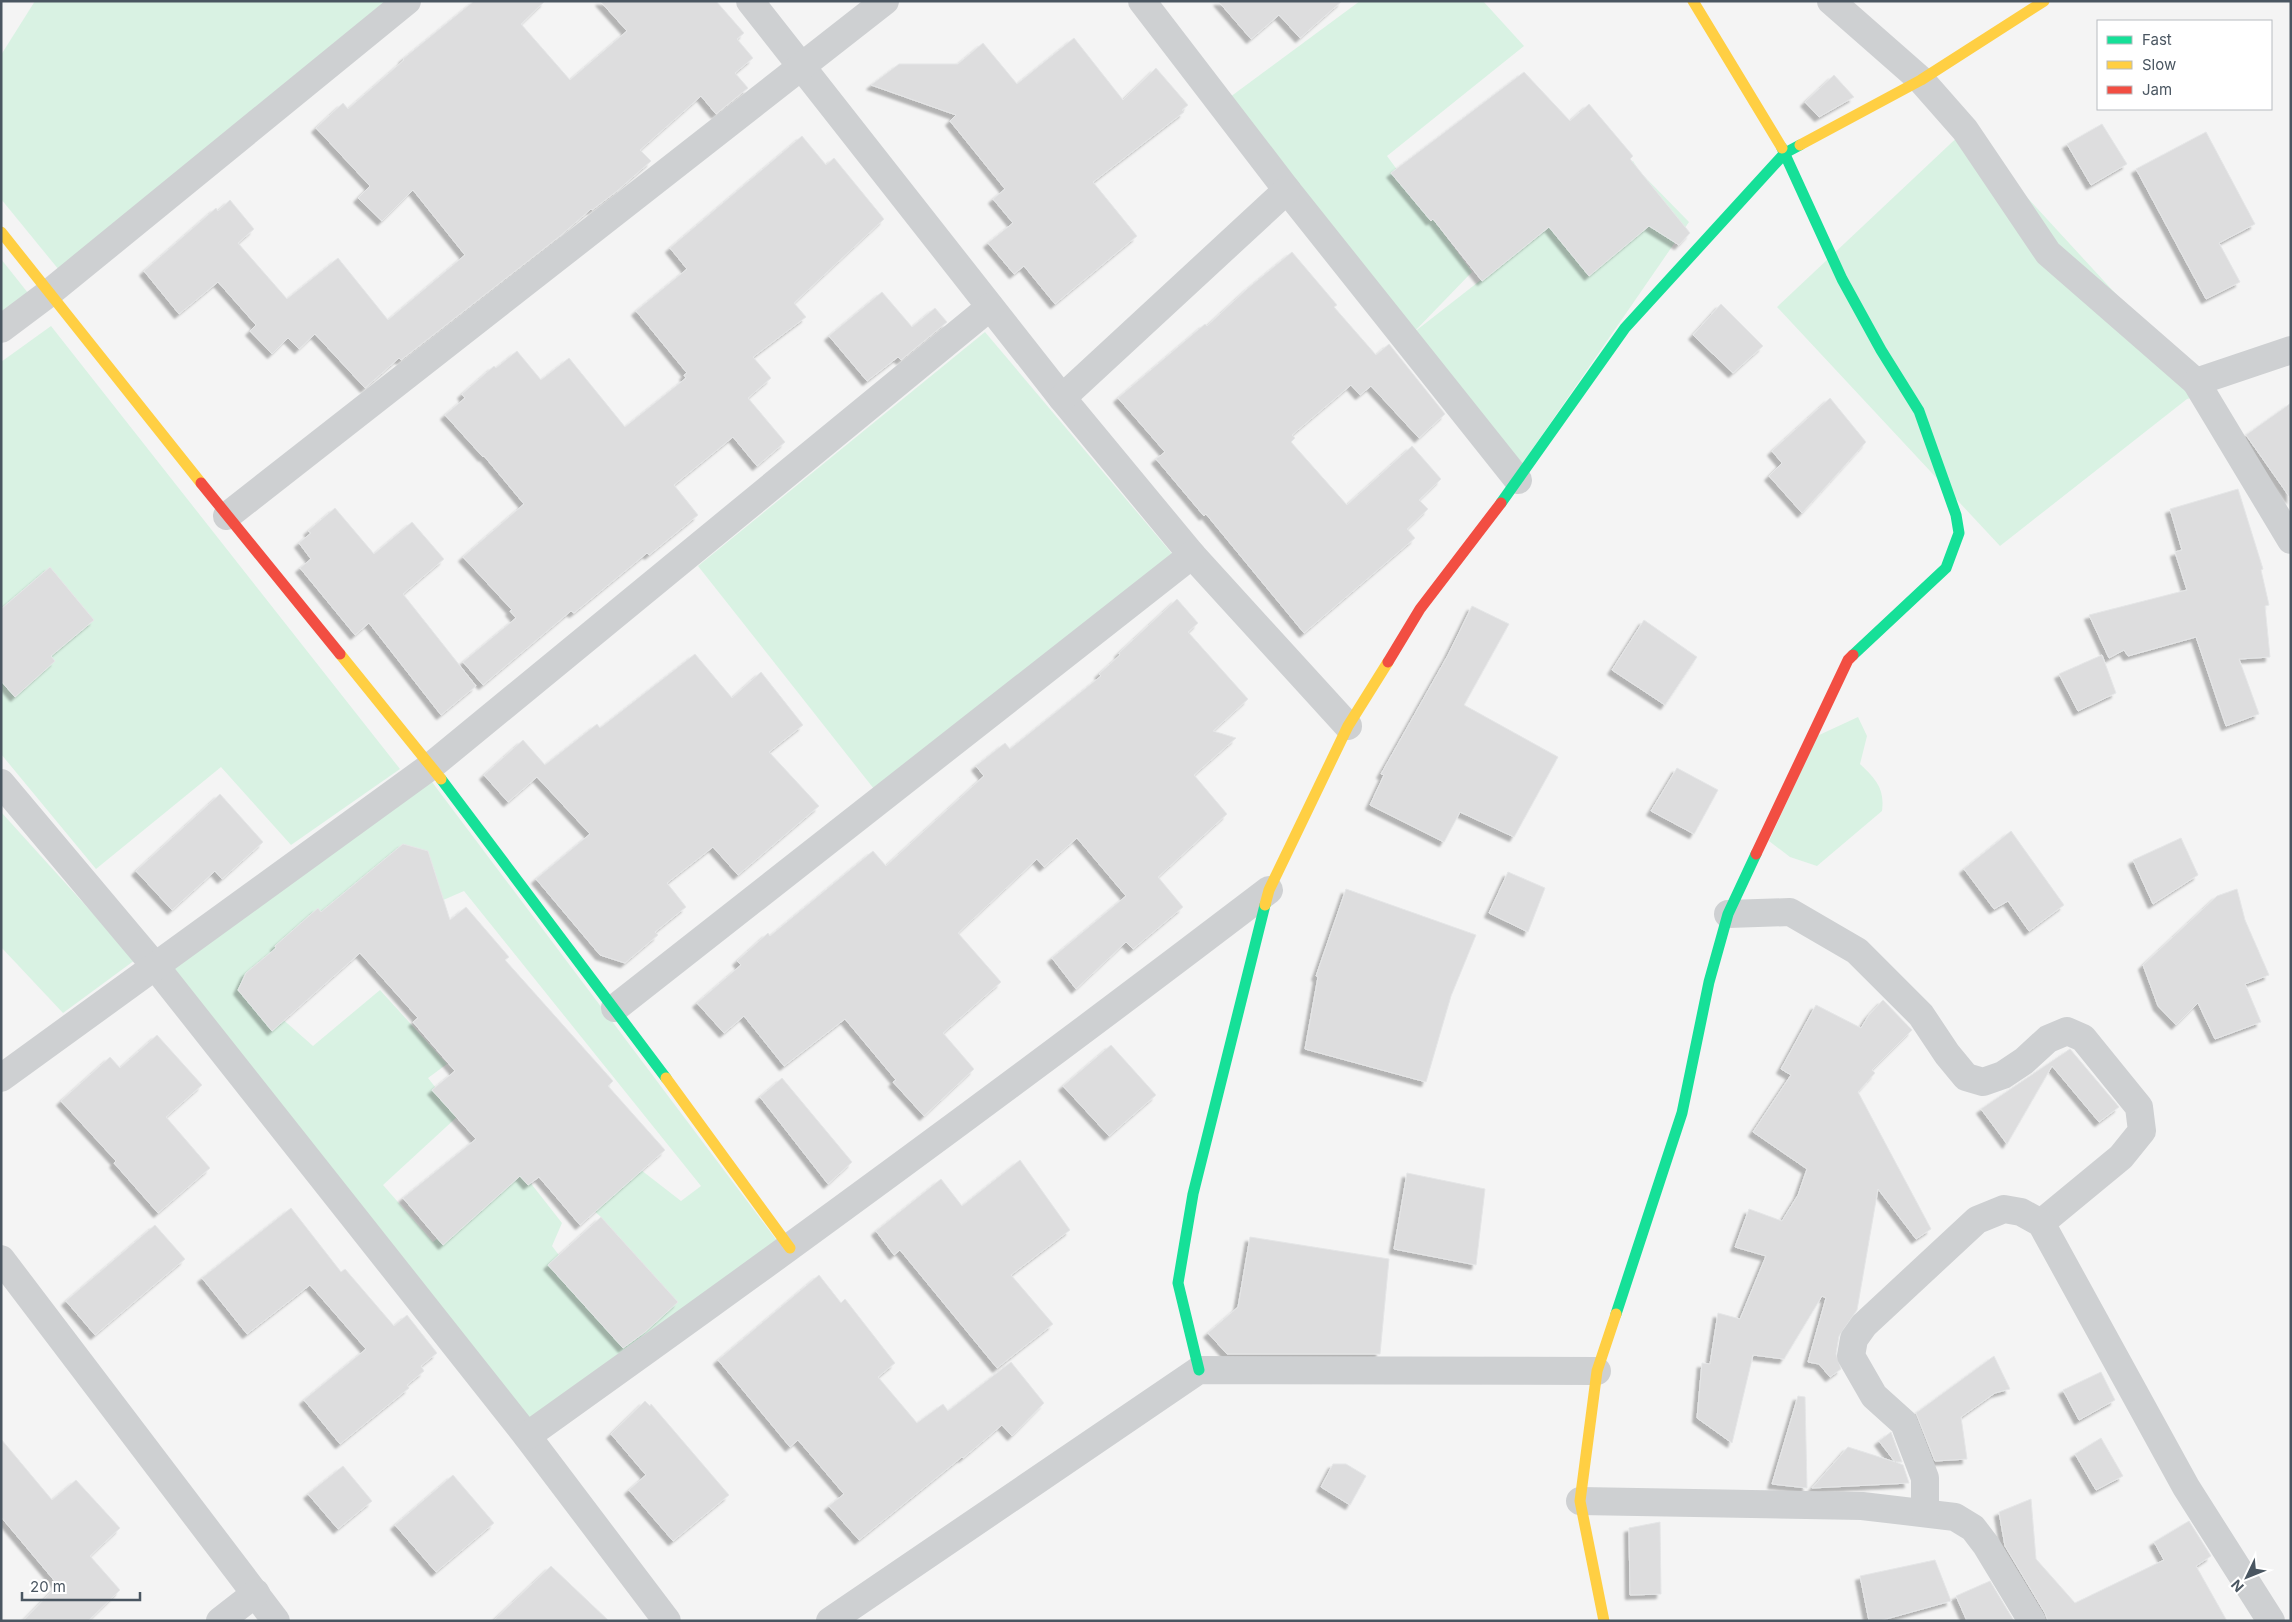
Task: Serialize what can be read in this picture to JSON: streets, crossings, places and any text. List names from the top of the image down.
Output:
{
  "legend": ["Fast", "Slow", "Jam"],
  "scale_bar": "20 m",
  "north": "bottom left"
}
